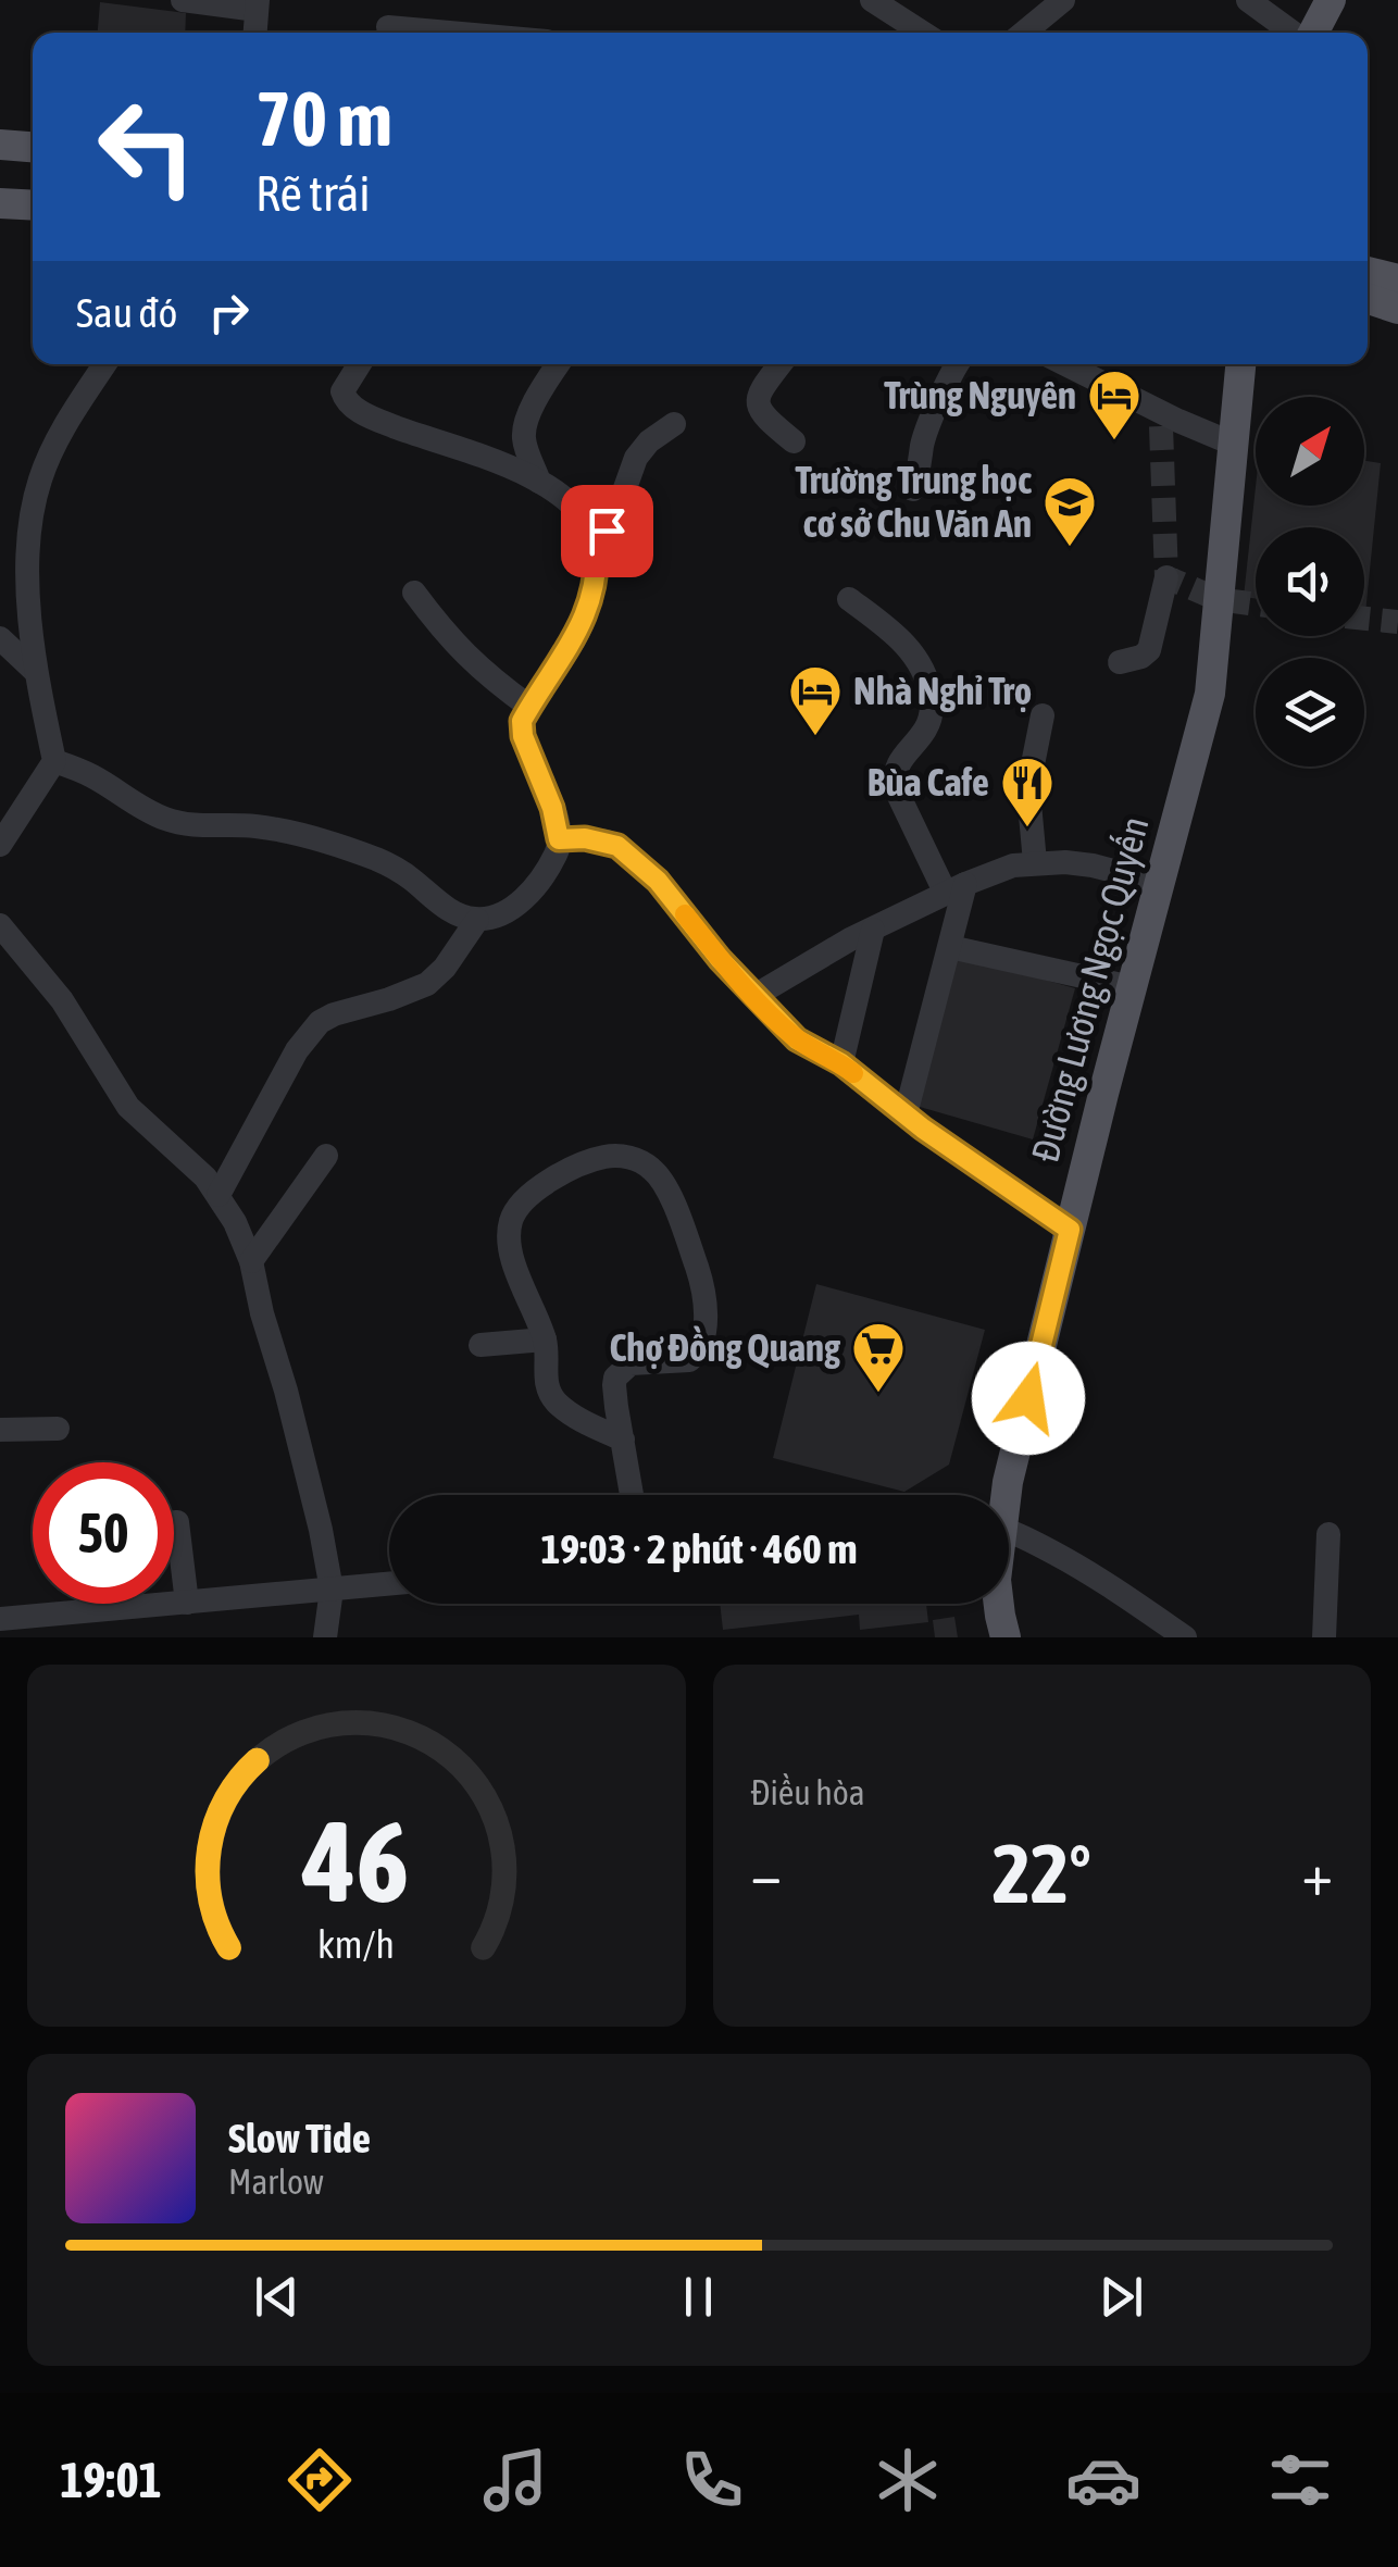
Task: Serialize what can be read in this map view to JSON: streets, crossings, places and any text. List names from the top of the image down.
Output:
{
  "streets": {
    "main road": ["Đường Lương Ngọc Quyến"]
  },
  "places": {
    "hotel": ["Trùng Nguyên", "Nhà Nghỉ Trọ"],
    "school or university": ["Trường Trung học cơ sở Chu Văn An"],
    "restaurant": ["Bùa Cafe"],
    "supermarket": ["Chợ Đồng Quang"]
  },
  "north": "top right",
  "page": {
    "turn": ["70 m", "Rẽ trái"],
    "then": "Sau đó",
    "limit": "50",
    "trip": "19:03 · 2 phút · 460 m",
    "tile": "Điều hòa",
    "heat": ["−", "22°", "+"],
    "song": ["Slow Tide", "Marlow"],
    "tabs": "19:01",
    "gauge": ["46", "km/h"]
  }
}
